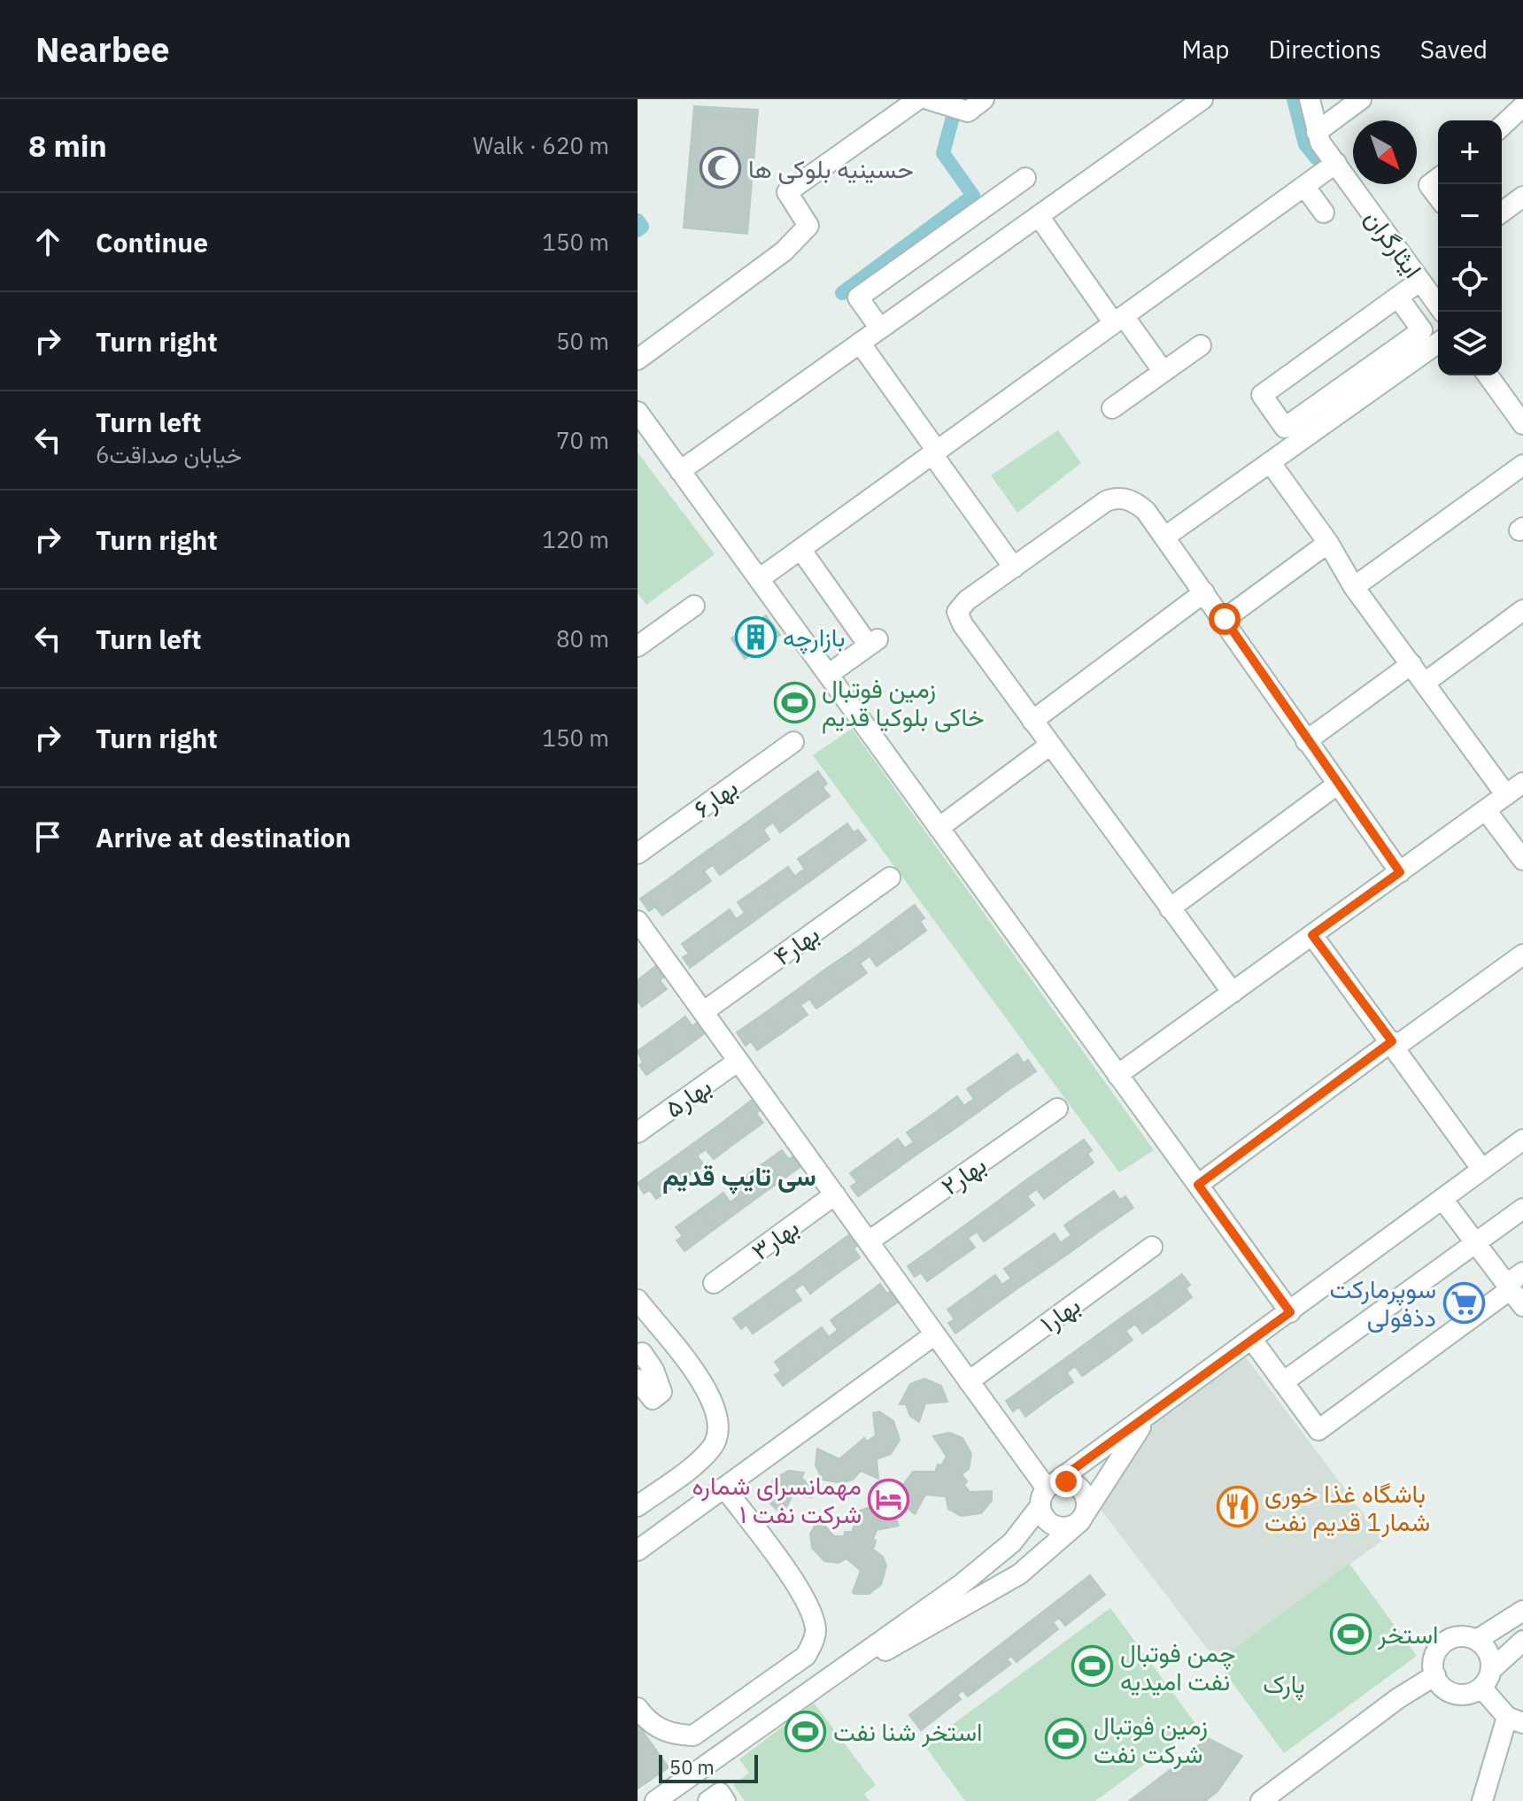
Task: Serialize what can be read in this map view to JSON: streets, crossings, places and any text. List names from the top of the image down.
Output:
{
  "streets": {
    "street": [
      "ایثارگران",
      "بهار۶",
      "بهار۴",
      "بهار۵",
      "بهار۲",
      "بهار۳",
      "بهار۱"
    ]
  },
  "districts": ["سی تایپ قدیم"],
  "parks": ["پارک"],
  "places": {
    "mosque": ["حسینیه بلوکی ها"],
    "building": ["بازارچه"],
    "sports": [
      "زمین فوتبال خاکی بلوکیا قدیم",
      "استخر",
      "چمن فوتبال نفت امیدیه",
      "استخر شنا نفت",
      "زمین فوتبال شرکت نفت"
    ],
    "supermarket": ["سوپرمارکت دذفولی"],
    "hotel": ["مهمانسرای شماره ۱ شرکت نفت"],
    "restaurant": ["باشگاه غذا خوری شمار1 قدیم نفت"]
  },
  "scale_bar": "50 m",
  "north": "bottom right",
  "page": {
    "header": "Nearbee",
    "nav": ["Map", "Directions", "Saved"],
    "heading": ["8 min", "Walk · 620 m"],
    "map_buttons": ["+", "−"],
    "list": [
      ["Continue", "150 m"],
      ["Turn right", "50 m"],
      ["Turn left", "خیابان صداقت6", "70 m"],
      ["Turn right", "120 m"],
      ["Turn left", "80 m"],
      ["Turn right", "150 m"],
      "Arrive at destination"
    ],
    "scale": "50 m"
  }
}
